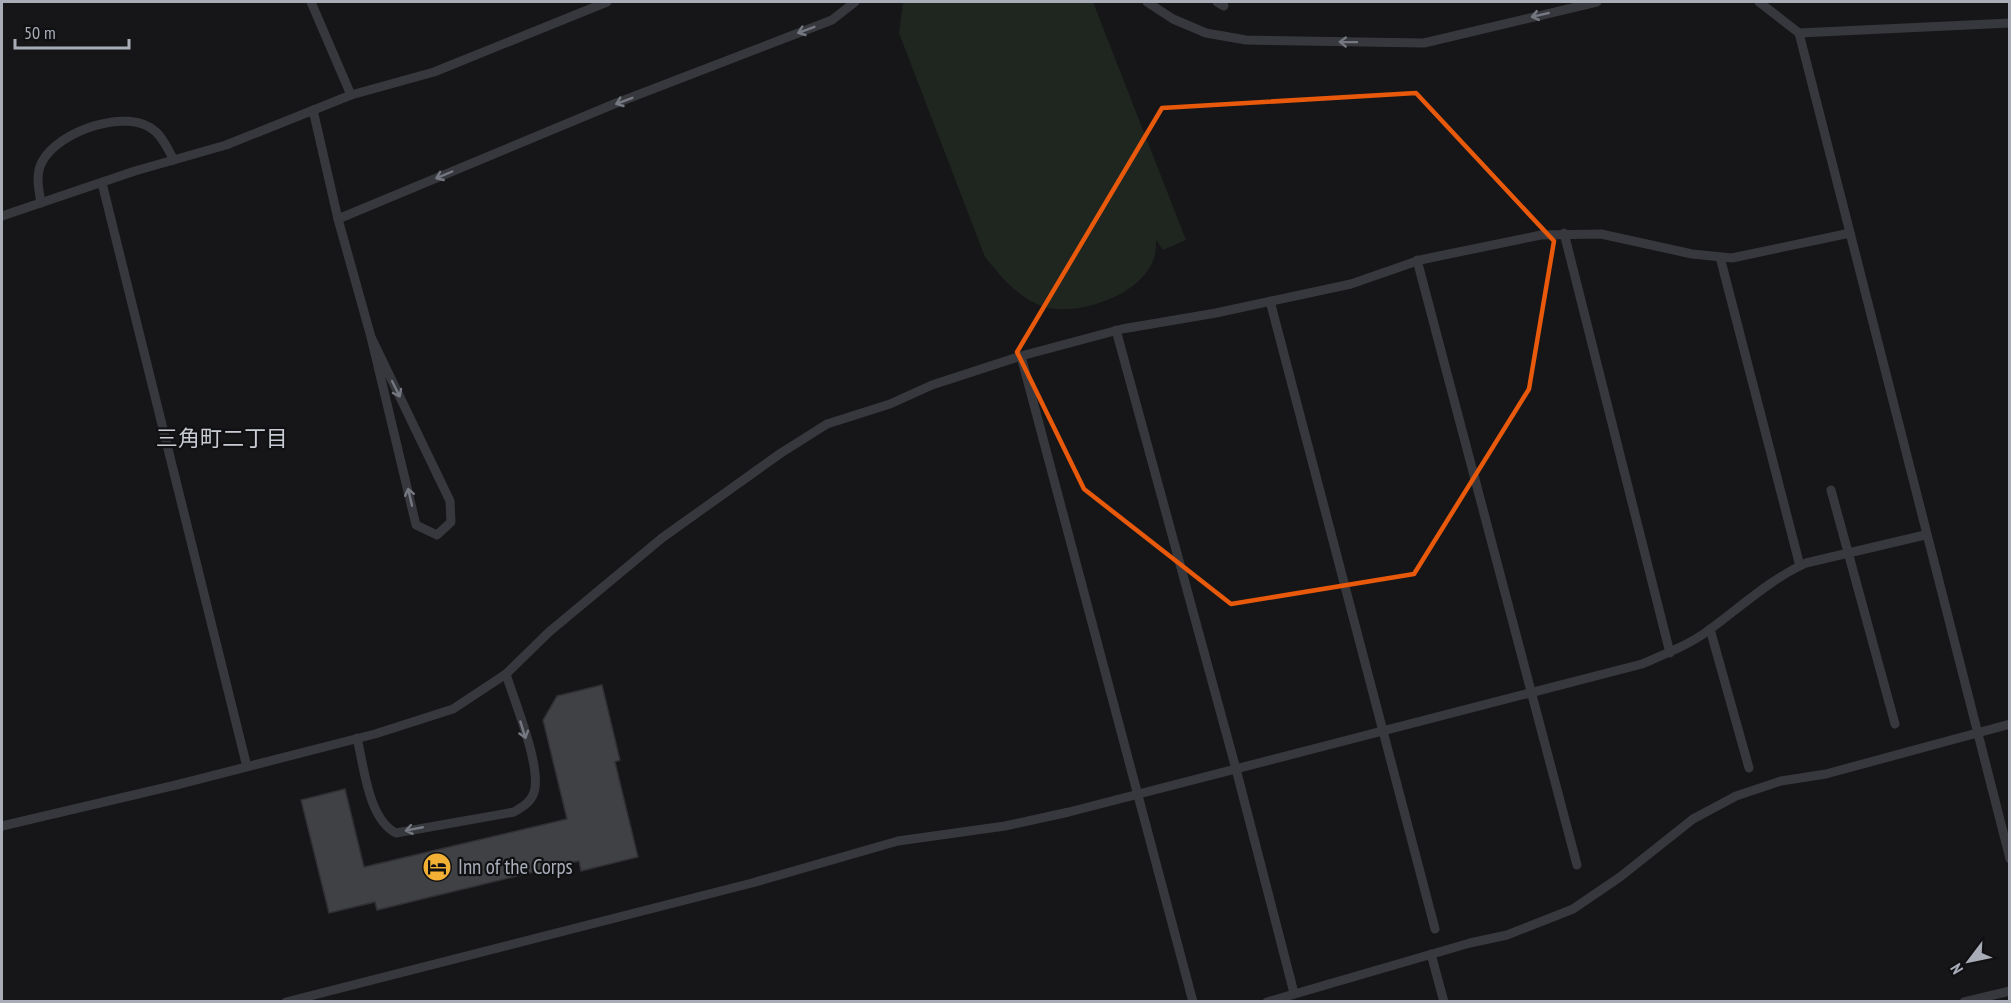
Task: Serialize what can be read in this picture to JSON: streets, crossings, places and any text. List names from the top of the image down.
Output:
{
  "districts": ["三角町二丁目"],
  "places": {
    "hotel": ["Inn of the Corps"]
  },
  "scale_bar": "50 m",
  "north": "bottom left"
}
